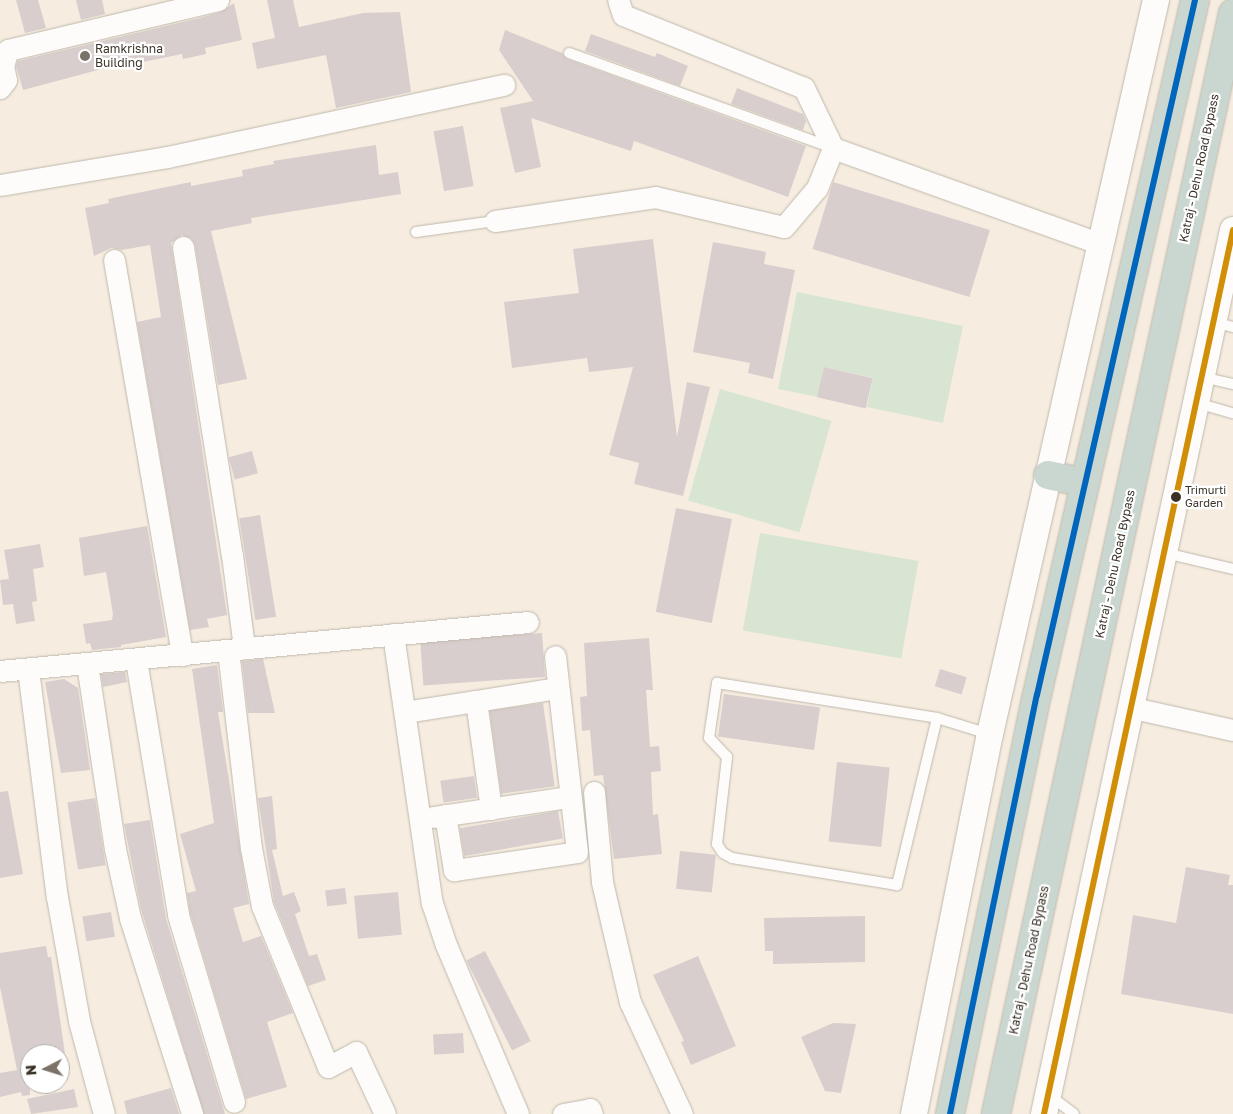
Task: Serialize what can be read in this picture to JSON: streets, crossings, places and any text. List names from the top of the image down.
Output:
{
  "streets": {
    "highway": ["Katraj - Dehu Road Bypass"]
  },
  "places": ["Ramkrishna Building", "Trimurti Garden"],
  "north": "left"
}
